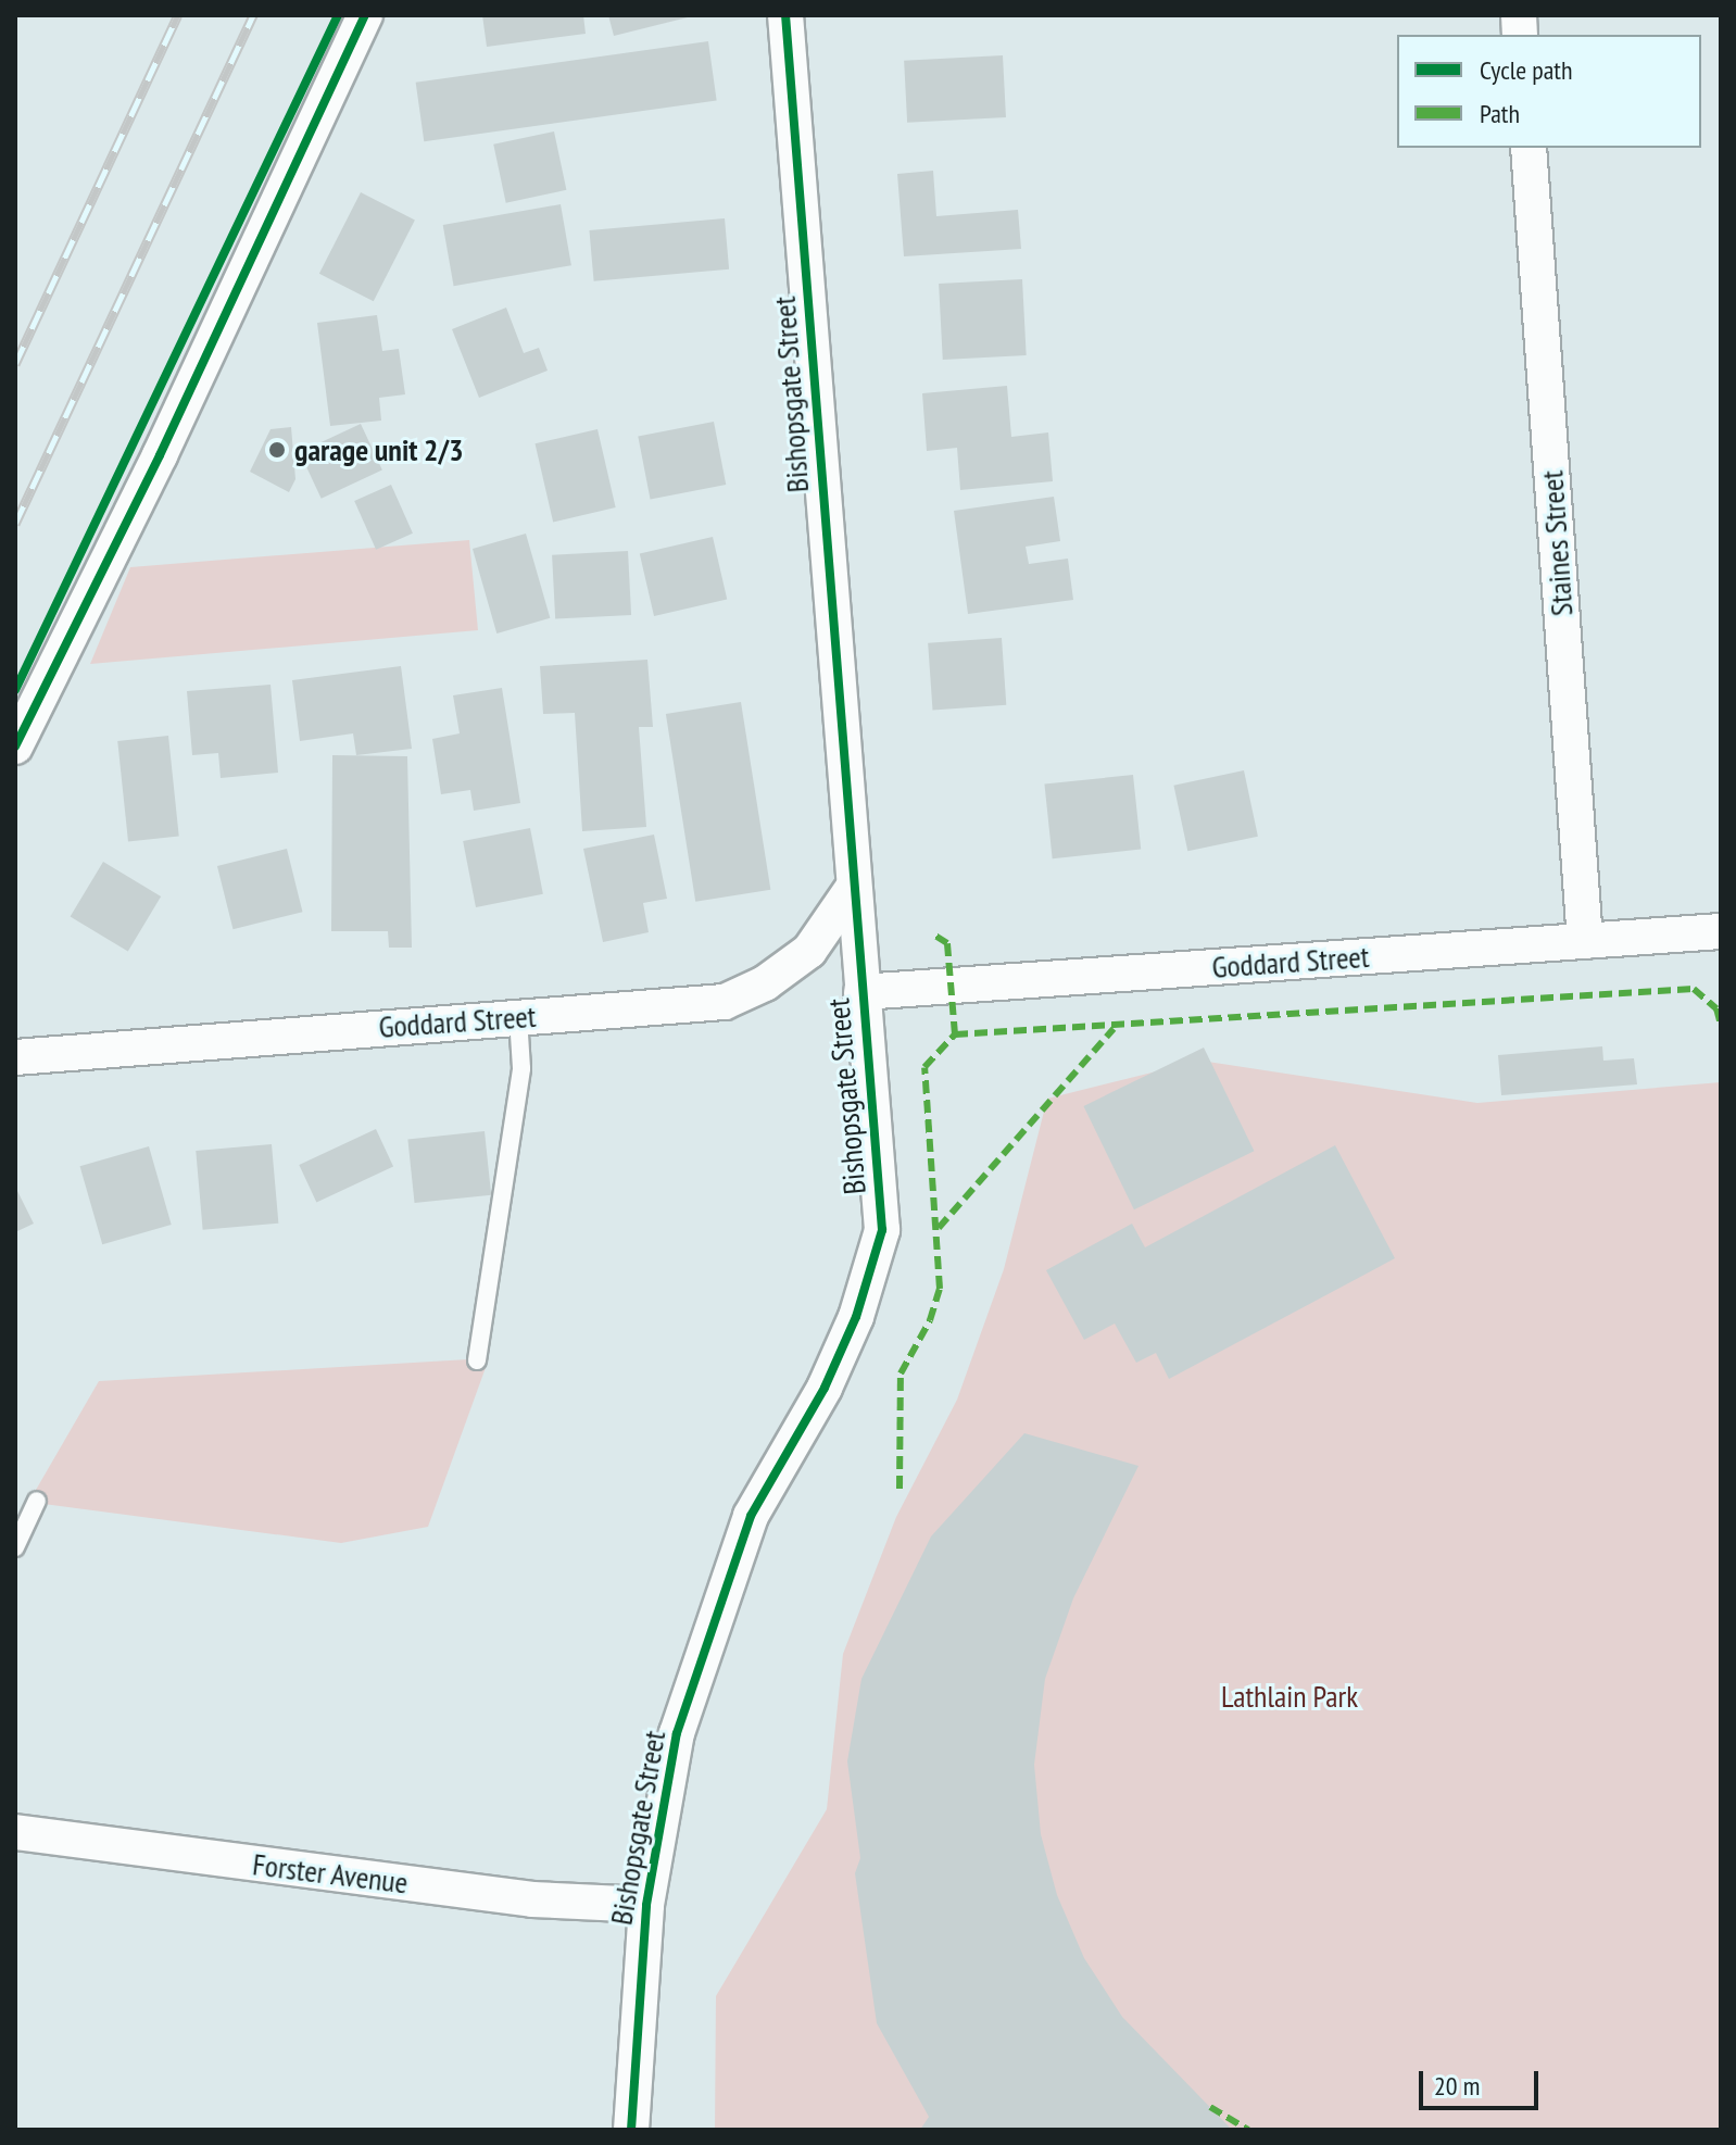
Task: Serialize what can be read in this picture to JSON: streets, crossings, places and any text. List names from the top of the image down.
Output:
{
  "streets": {
    "street": [
      "Bishopsgate Street",
      "Staines Street",
      "Goddard Street",
      "Forster Avenue"
    ]
  },
  "crossings": [
    ["Bishopsgate Street", "Goddard Street"],
    ["Bishopsgate Street", "Forster Avenue"],
    ["Staines Street", "Goddard Street"]
  ],
  "parks": ["Lathlain Park"],
  "places": ["garage unit 2/3"],
  "legend": ["Cycle path", "Path"],
  "scale_bar": "20 m"
}
